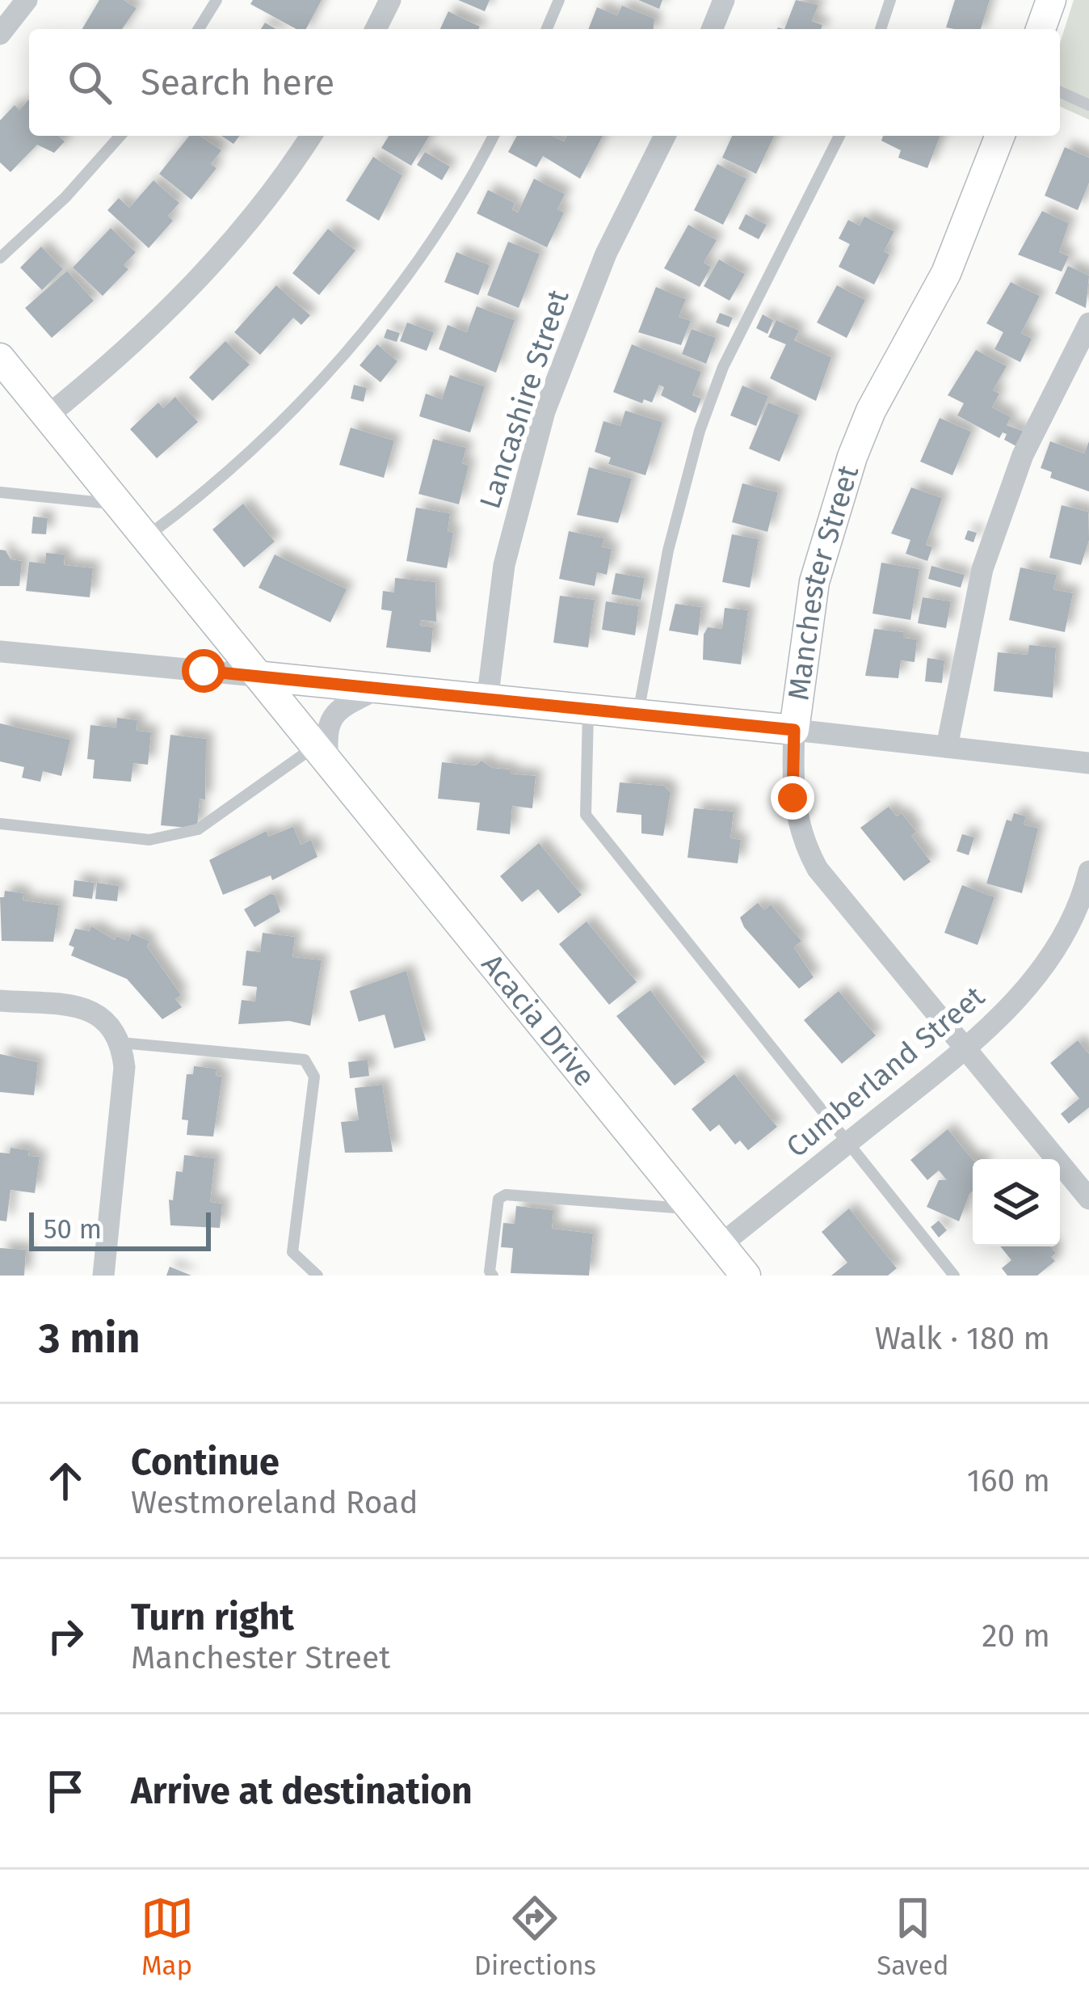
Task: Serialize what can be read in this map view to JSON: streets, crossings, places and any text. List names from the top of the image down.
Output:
{
  "streets": {
    "street": [
      "Lancashire Street",
      "Manchester Street",
      "Acacia Drive",
      "Cumberland Street"
    ]
  },
  "crossings": [
    ["Manchester Street", "Cumberland Street"],
    ["Acacia Drive", "Cumberland Street"]
  ],
  "scale_bar": "50 m",
  "page": {
    "search": "Search here",
    "scale": "50 m",
    "heading": ["3 min", "Walk · 180 m"],
    "list": [
      ["Continue", "Westmoreland Road", "160 m"],
      ["Turn right", "Manchester Street", "20 m"],
      "Arrive at destination"
    ],
    "nav": ["Map", "Directions", "Saved"]
  }
}
